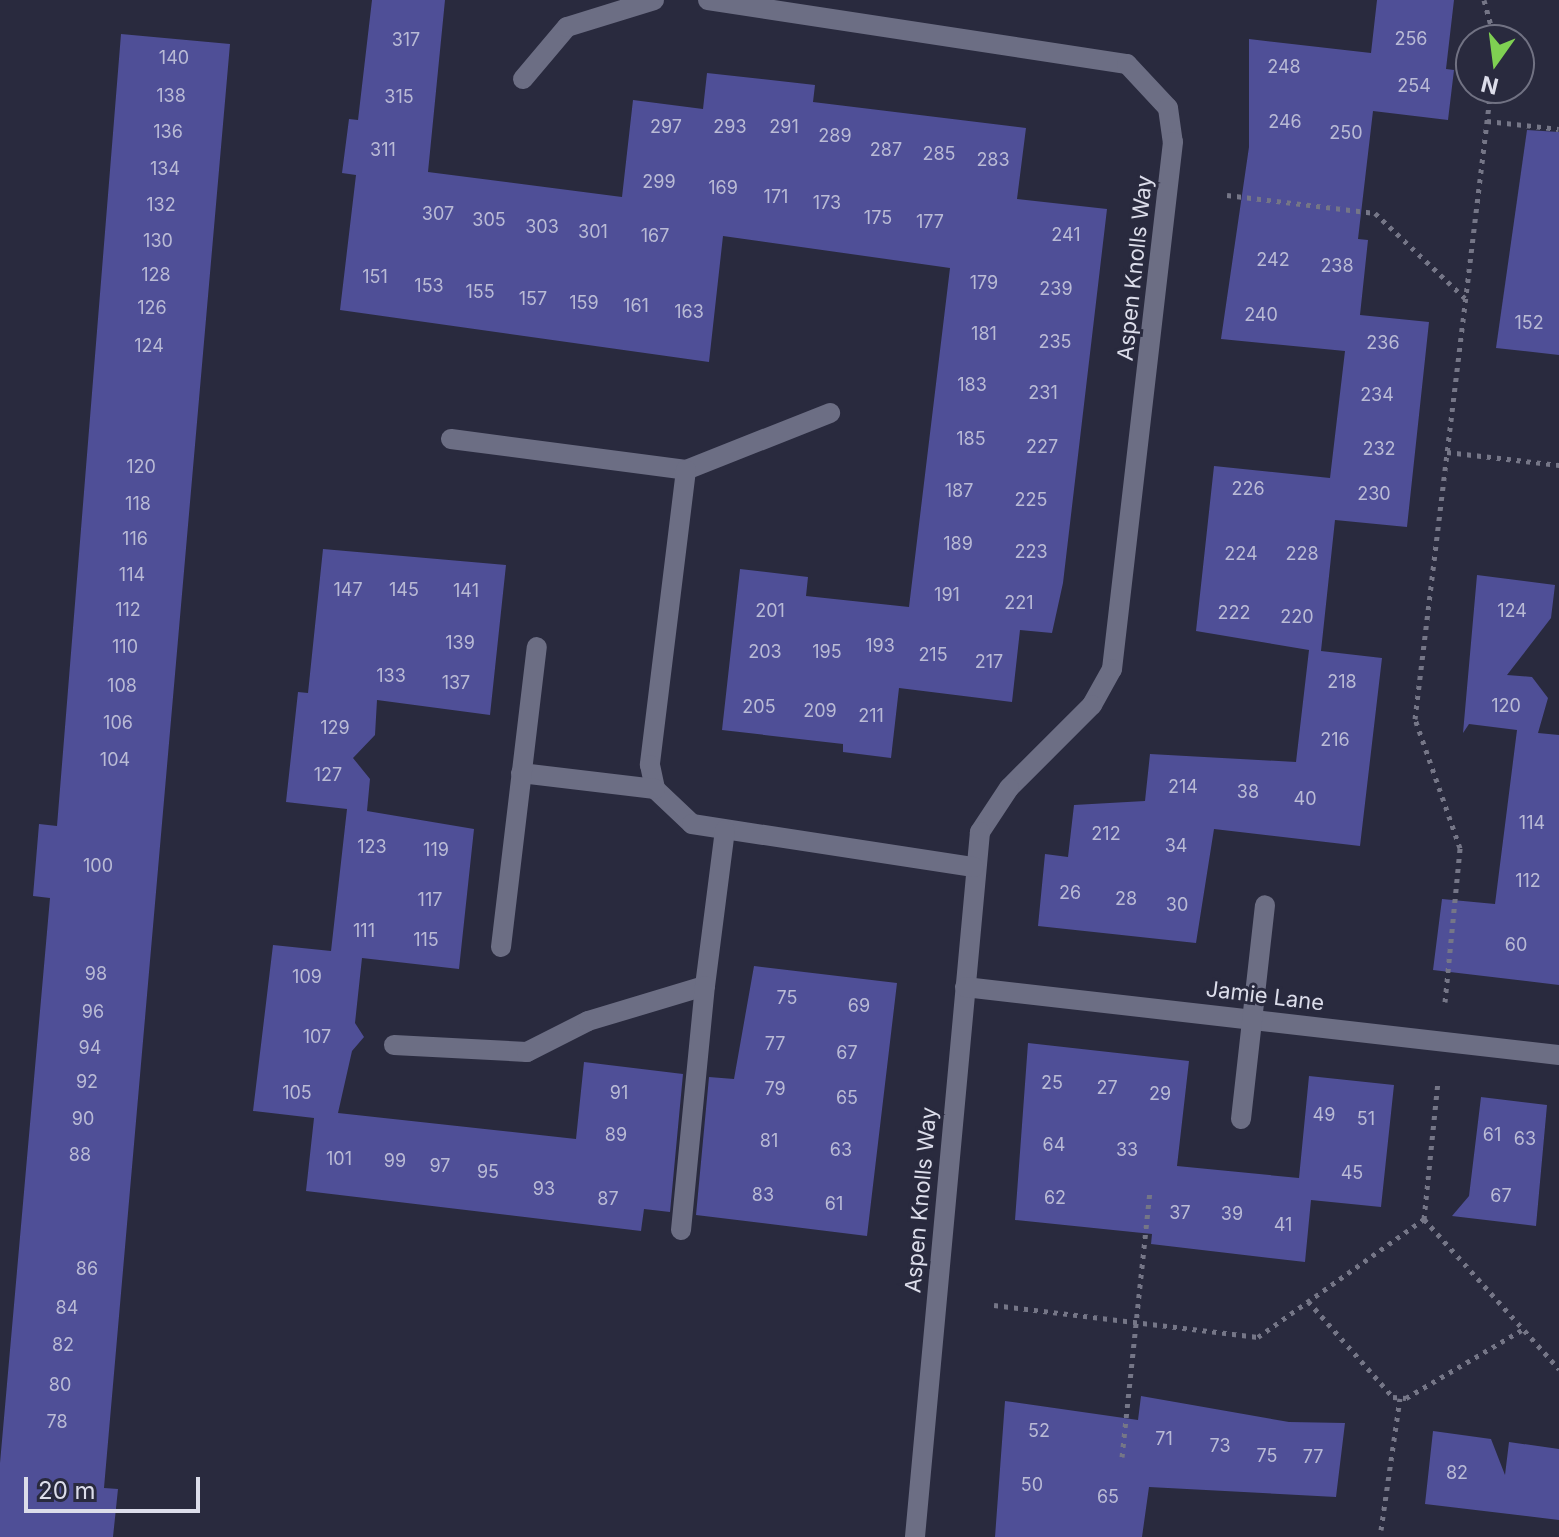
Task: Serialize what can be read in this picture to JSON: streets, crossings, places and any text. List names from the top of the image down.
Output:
{
  "streets": {
    "street": ["Aspen Knolls Way", "Jamie Lane"]
  },
  "crossings": [
    ["Aspen Knolls Way", "Jamie Lane"]
  ],
  "house_numbers": [
    "256",
    "317",
    "140",
    "248",
    "254",
    "138",
    "315",
    "246",
    "297",
    "293",
    "291",
    "136",
    "250",
    "289",
    "311",
    "287",
    "285",
    "283",
    "134",
    "299",
    "169",
    "171",
    "173",
    "132",
    "307",
    "175",
    "305",
    "177",
    "303",
    "301",
    "241",
    "167",
    "130",
    "242",
    "238",
    "128",
    "151",
    "179",
    "153",
    "239",
    "155",
    "157",
    "159",
    "161",
    "126",
    "163",
    "240",
    "152",
    "181",
    "235",
    "236",
    "124",
    "183",
    "231",
    "234",
    "185",
    "227",
    "232",
    "120",
    "226",
    "187",
    "230",
    "225",
    "118",
    "116",
    "189",
    "223",
    "224",
    "228",
    "114",
    "147",
    "145",
    "141",
    "191",
    "221",
    "112",
    "201",
    "124",
    "222",
    "220",
    "139",
    "193",
    "110",
    "203",
    "195",
    "215",
    "217",
    "133",
    "218",
    "137",
    "108",
    "120",
    "205",
    "209",
    "211",
    "106",
    "129",
    "216",
    "104",
    "127",
    "214",
    "38",
    "40",
    "114",
    "212",
    "34",
    "123",
    "119",
    "100",
    "112",
    "26",
    "28",
    "117",
    "30",
    "111",
    "115",
    "60",
    "98",
    "109",
    "75",
    "69",
    "96",
    "107",
    "77",
    "94",
    "67",
    "92",
    "25",
    "27",
    "79",
    "105",
    "91",
    "29",
    "65",
    "49",
    "90",
    "51",
    "89",
    "61",
    "63",
    "81",
    "64",
    "63",
    "33",
    "88",
    "101",
    "99",
    "97",
    "95",
    "45",
    "93",
    "83",
    "67",
    "62",
    "87",
    "61",
    "37",
    "39",
    "41",
    "86",
    "84",
    "82",
    "80",
    "78",
    "52",
    "71",
    "73",
    "75",
    "77",
    "82",
    "50",
    "65"
  ],
  "scale_bar": "20 m",
  "north": "bottom"
}
